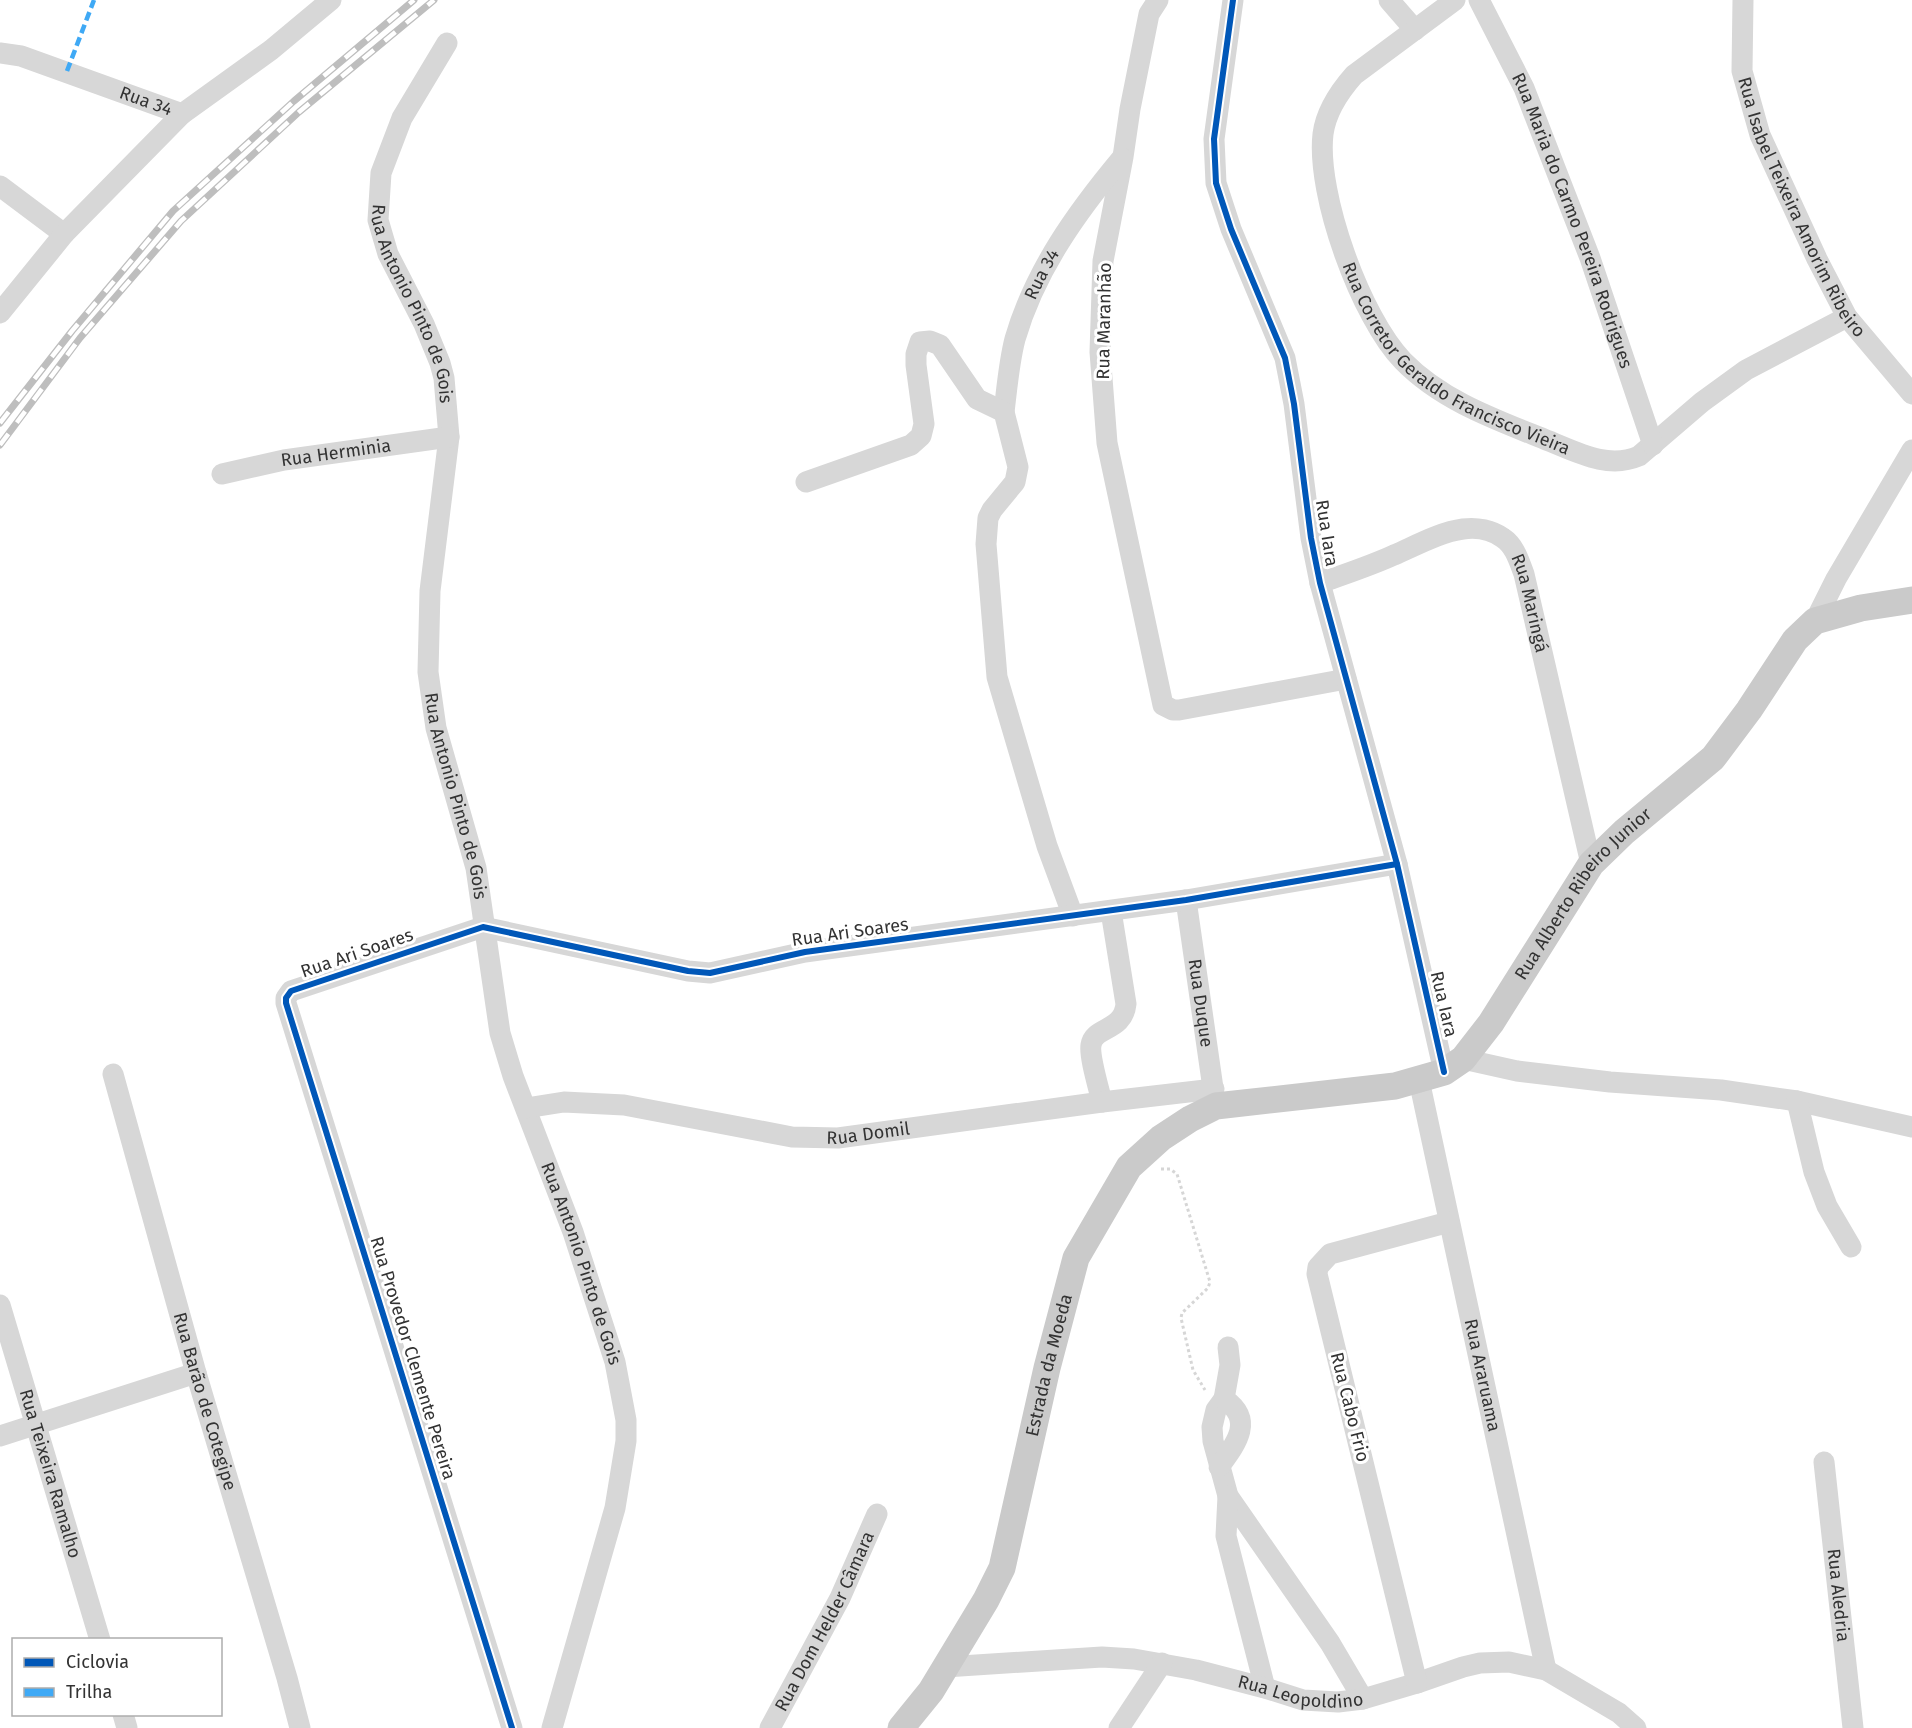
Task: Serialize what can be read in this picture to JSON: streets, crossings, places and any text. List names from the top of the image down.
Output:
{
  "streets": {
    "main road": ["Rua Alberto Ribeiro Junior", "Estrada da Moeda"],
    "street": [
      "Rua 34",
      "Rua Isabel Teixeira Amorim Ribeiro",
      "Rua Maria do Carmo Pereira Rodrigues",
      "Rua Antonio Pinto de Gois",
      "Rua Maranhão",
      "Rua Corretor Geraldo Francisco Vieira",
      "Rua Herminia",
      "Rua Iara",
      "Rua Maringá",
      "Rua Ari Soares",
      "Rua Duque",
      "Rua Domil",
      "Rua Provedor Clemente Pereira",
      "Rua Araruama",
      "Rua Barão de Cotegipe",
      "Rua Cabo Frio",
      "Rua Teixeira Ramalho",
      "Rua Aledria",
      "Rua Dom Helder Câmara",
      "Rua Leopoldino"
    ]
  },
  "crossings": [
    ["Rua 34", "Rua Maranhão"],
    ["Rua Isabel Teixeira Amorim Ribeiro", "Rua Corretor Geraldo Francisco Vieira"],
    ["Rua Maria do Carmo Pereira Rodrigues", "Rua Corretor Geraldo Francisco Vieira"],
    ["Rua Antonio Pinto de Gois", "Rua Herminia"],
    ["Rua Antonio Pinto de Gois", "Rua Ari Soares"],
    ["Rua Antonio Pinto de Gois", "Rua Domil"],
    ["Rua Maranhão", "Rua Iara"],
    ["Rua Iara", "Rua Maringá"],
    ["Rua Iara", "Rua Alberto Ribeiro Junior"],
    ["Rua Iara", "Rua Ari Soares"],
    ["Rua Iara", "Rua Araruama"],
    ["Rua Maringá", "Rua Alberto Ribeiro Junior"],
    ["Rua Alberto Ribeiro Junior", "Rua Araruama"],
    ["Rua Ari Soares", "Rua Duque"],
    ["Rua Ari Soares", "Rua Provedor Clemente Pereira"],
    ["Rua Duque", "Rua Domil"],
    ["Rua Duque", "Estrada da Moeda"],
    ["Rua Domil", "Estrada da Moeda"],
    ["Estrada da Moeda", "Rua Leopoldino"],
    ["Rua Araruama", "Rua Cabo Frio"],
    ["Rua Araruama", "Rua Leopoldino"],
    ["Rua Cabo Frio", "Rua Leopoldino"]
  ],
  "legend": ["Ciclovia", "Trilha"]
}
